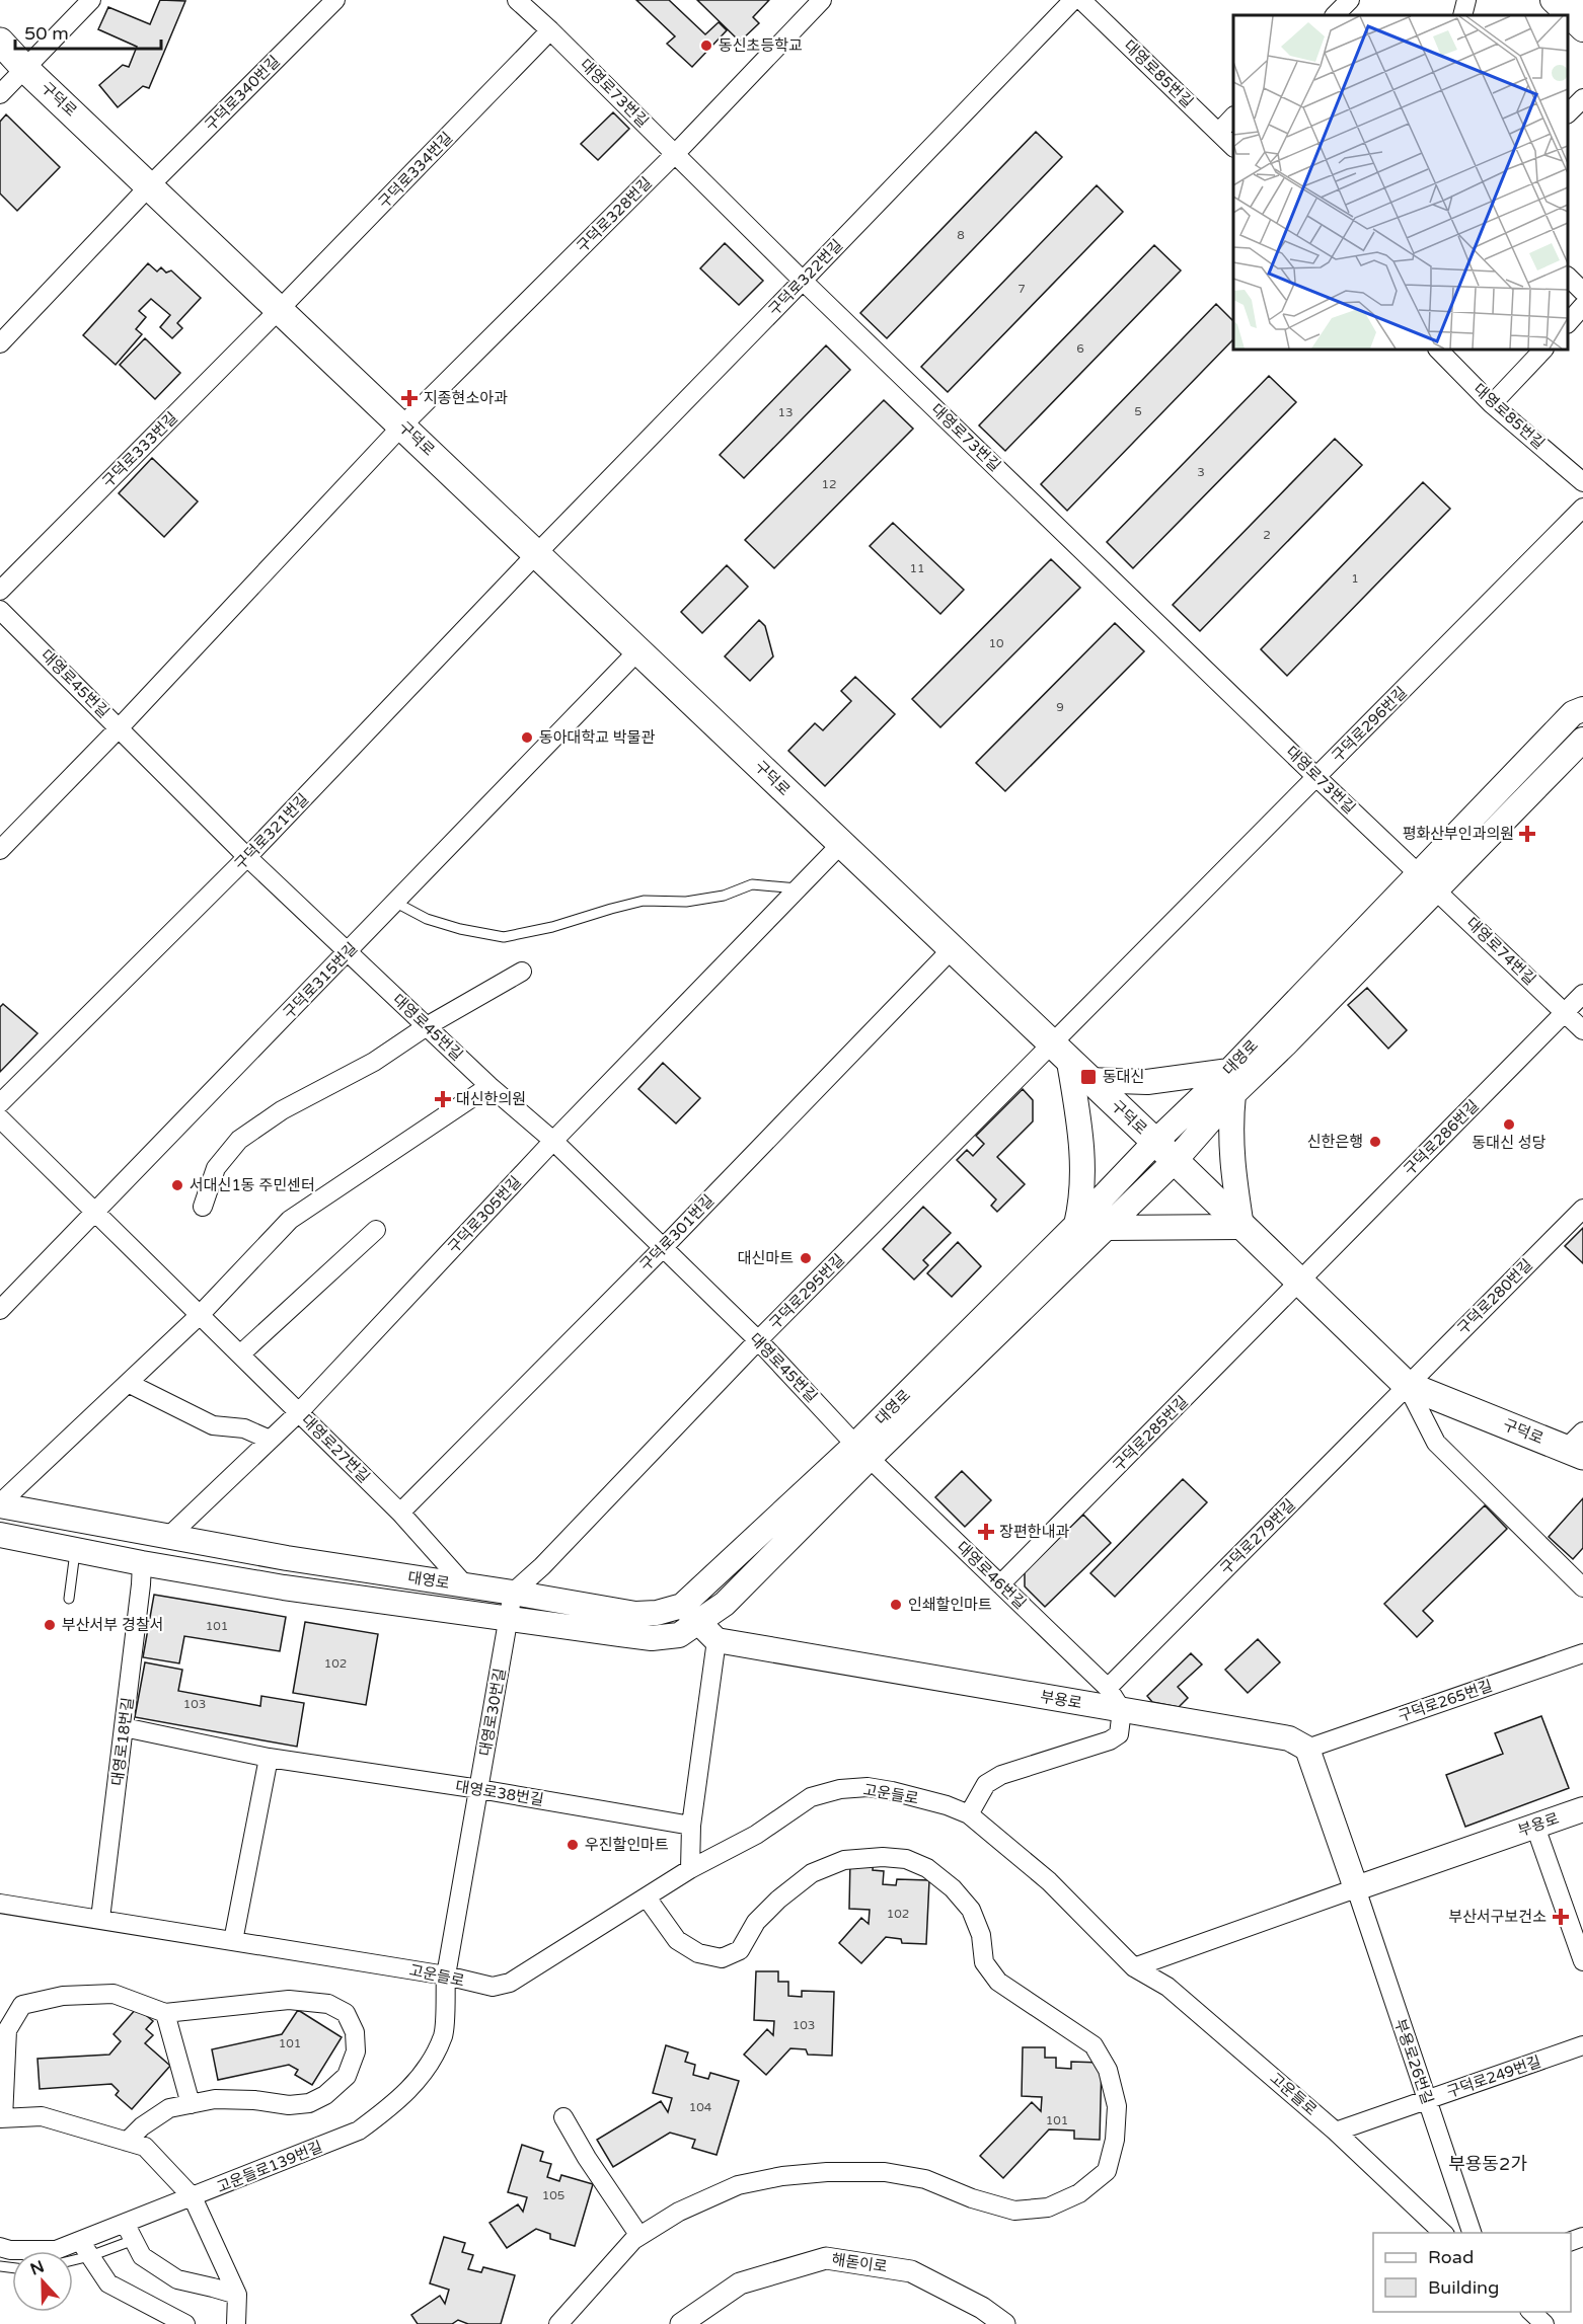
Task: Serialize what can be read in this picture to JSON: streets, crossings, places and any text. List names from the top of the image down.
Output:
{
  "streets": {
    "main road": ["구덕로", "대영로", "부용로"],
    "street": [
      "대영로85번길",
      "구덕로340번길",
      "대영로73번길",
      "구덕로334번길",
      "구덕로328번길",
      "구덕로322번길",
      "구덕로333번길",
      "대영로45번길",
      "구덕로296번길",
      "구덕로321번길",
      "대영로74번길",
      "구덕로315번길",
      "구덕로286번길",
      "구덕로305번길",
      "구덕로301번길",
      "구덕로295번길",
      "구덕로280번길",
      "구덕로285번길",
      "대영로27번길",
      "구덕로279번길",
      "대영로46번길",
      "구덕로265번길",
      "대영로30번길",
      "대영로18번길",
      "대영로38번길",
      "고운들로",
      "부용로26번길",
      "구덕로249번길",
      "고운들로139번길",
      "해돋이로"
    ]
  },
  "crossings": [
    ["구덕로340번길", "구덕로"],
    ["대영로73번길", "구덕로334번길"],
    ["대영로73번길", "구덕로328번길"],
    ["대영로73번길", "구덕로322번길"],
    ["대영로73번길", "구덕로296번길"],
    ["대영로73번길", "대영로74번길"],
    ["대영로73번길", "대영로"],
    ["구덕로", "구덕로334번길"],
    ["구덕로", "구덕로328번길"],
    ["구덕로", "구덕로322번길"],
    ["구덕로", "구덕로333번길"],
    ["구덕로", "구덕로296번길"],
    ["구덕로", "구덕로321번길"],
    ["구덕로", "구덕로315번길"],
    ["구덕로", "대영로"],
    ["구덕로", "구덕로286번길"],
    ["구덕로", "구덕로305번길"],
    ["구덕로", "구덕로301번길"],
    ["구덕로", "구덕로295번길"],
    ["구덕로", "구덕로280번길"],
    ["구덕로", "구덕로285번길"],
    ["구덕로", "구덕로279번길"],
    ["구덕로334번길", "구덕로333번길"],
    ["구덕로328번길", "대영로45번길"],
    ["구덕로322번길", "구덕로321번길"],
    ["대영로45번길", "구덕로321번길"],
    ["대영로45번길", "구덕로315번길"],
    ["대영로45번길", "대영로"],
    ["대영로45번길", "구덕로305번길"],
    ["대영로45번길", "구덕로301번길"],
    ["대영로45번길", "구덕로295번길"],
    ["대영로45번길", "대영로46번길"],
    ["구덕로296번길", "구덕로295번길"],
    ["대영로74번길", "대영로"],
    ["대영로74번길", "구덕로286번길"],
    ["구덕로315번길", "대영로27번길"],
    ["대영로", "구덕로305번길"],
    ["대영로", "구덕로295번길"],
    ["대영로", "대영로27번길"],
    ["대영로", "대영로46번길"],
    ["대영로", "대영로30번길"],
    ["대영로", "대영로18번길"],
    ["구덕로286번길", "구덕로285번길"],
    ["구덕로305번길", "대영로27번길"],
    ["구덕로301번길", "대영로27번길"],
    ["구덕로295번길", "대영로30번길"],
    ["구덕로280번길", "구덕로279번길"],
    ["구덕로285번길", "대영로46번길"],
    ["구덕로279번길", "대영로46번길"],
    ["대영로46번길", "부용로"],
    ["부용로", "구덕로265번길"],
    ["부용로", "고운들로"],
    ["부용로", "부용로26번길"],
    ["대영로30번길", "대영로38번길"],
    ["대영로30번길", "고운들로"],
    ["대영로30번길", "고운들로139번길"],
    ["대영로18번길", "대영로38번길"],
    ["대영로18번길", "고운들로"],
    ["고운들로", "구덕로249번길"],
    ["고운들로", "고운들로139번길"],
    ["부용로26번길", "구덕로249번길"]
  ],
  "districts": ["부용동2가"],
  "places": {
    "other": [
      "동신초등학교",
      "동아대학교 박물관",
      "동대신 성당",
      "신한은행",
      "서대신1동 주민센터",
      "대신마트",
      "인쇄할인마트",
      "부산서부 경찰서",
      "우진할인마트"
    ],
    "health": [
      "지종현소아과",
      "평화산부인과의원",
      "대신한의원",
      "장편한내과",
      "부산서구보건소"
    ],
    "transit": ["동대신"]
  },
  "house_numbers": [
    "8",
    "7",
    "6",
    "5",
    "13",
    "3",
    "12",
    "2",
    "11",
    "1",
    "10",
    "9",
    "101",
    "102",
    "103",
    "102",
    "103",
    "101",
    "104",
    "101",
    "105"
  ],
  "legend": ["Road", "Building"],
  "scale_bar": "50 m",
  "north": "top"
}
